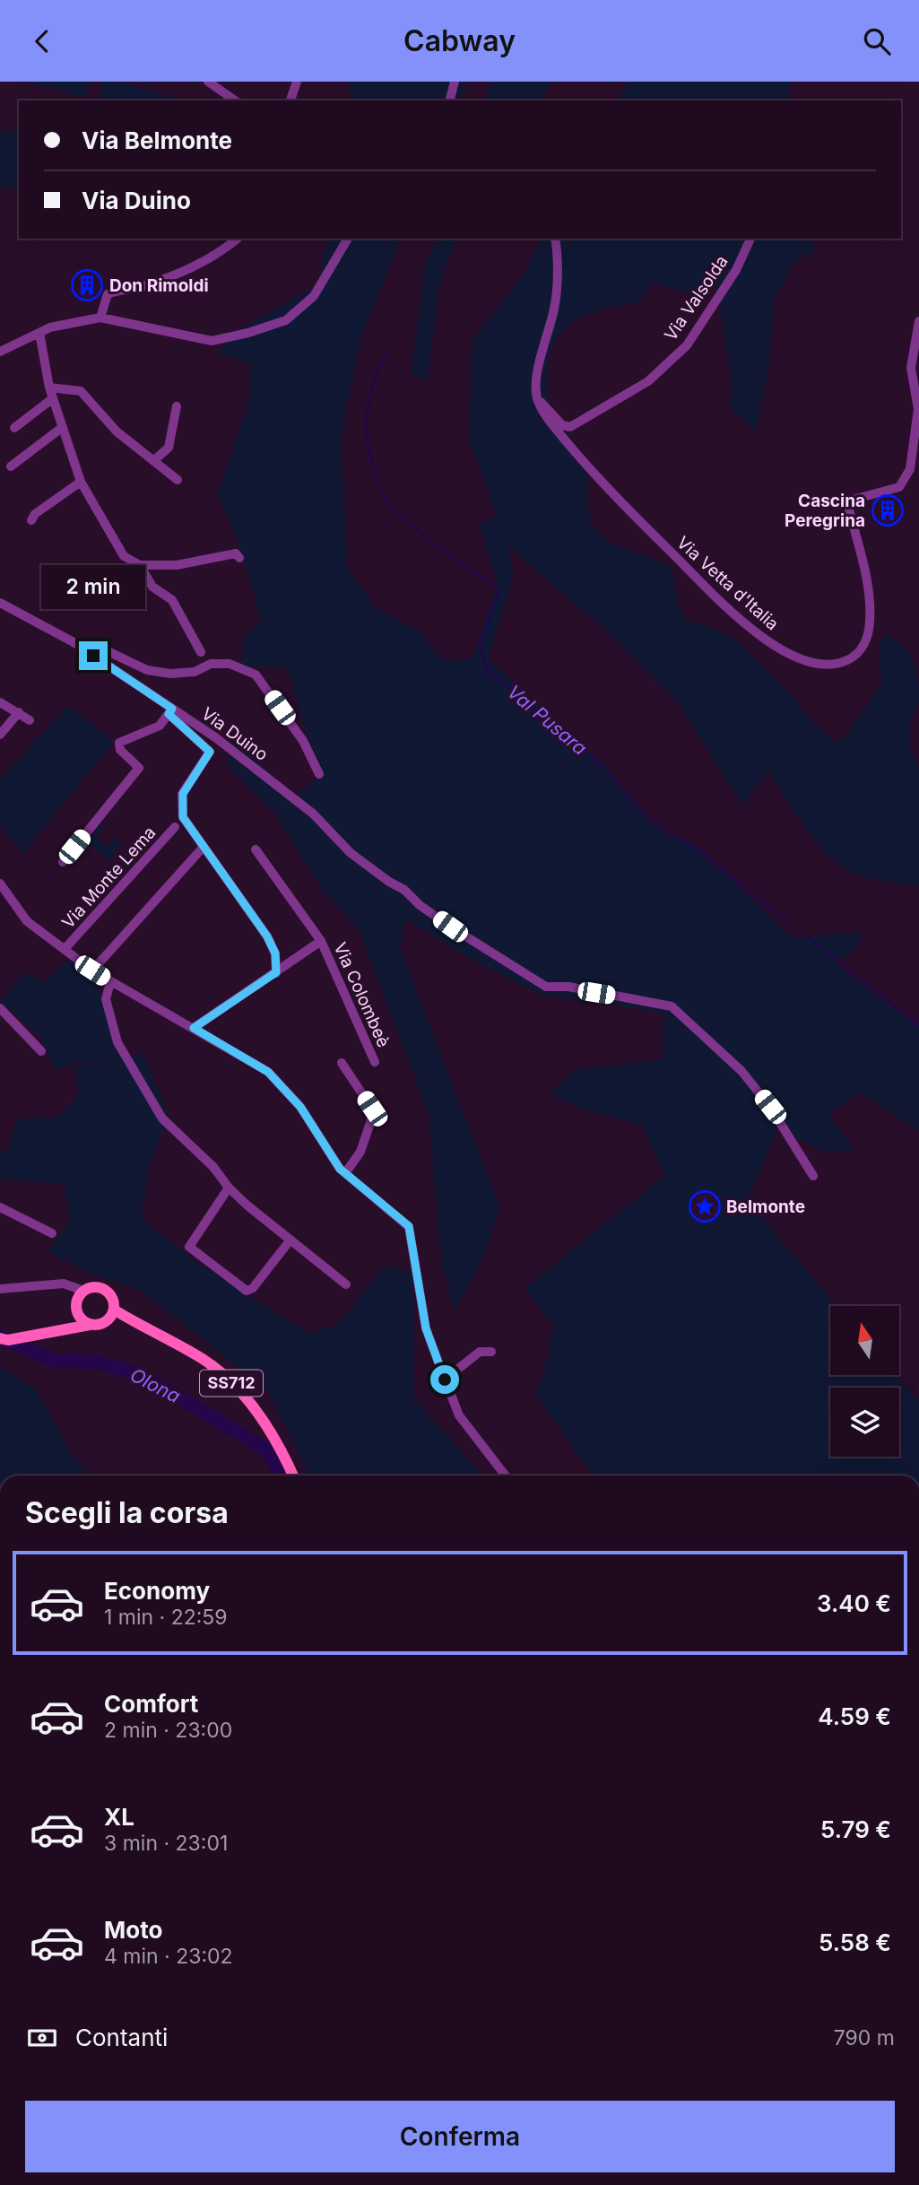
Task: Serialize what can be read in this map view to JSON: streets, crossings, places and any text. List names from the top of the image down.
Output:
{
  "streets": {
    "main road": ["SS712"],
    "street": [
      "Via Valsolda",
      "Via Vetta d'Italia",
      "Via Duino",
      "Via Monte Lema",
      "Via Colombeè"
    ]
  },
  "crossings": [
    ["Via Valsolda", "Via Vetta d'Italia"]
  ],
  "water": ["Val Pusara", "Olona"],
  "places": {
    "building": ["Don Rimoldi", "Cascina Peregrina"],
    "place": ["Belmonte"]
  },
  "north": "top",
  "page": {
    "header": "Cabway",
    "banner": ["Via Belmonte", "Via Duino"],
    "bubble": "2 min",
    "heading": "Scegli la corsa",
    "list": [
      {
        "name": "Economy",
        "note": "1 min · 22:59",
        "value": "3.40 €"
      },
      {
        "name": "Comfort",
        "note": "2 min · 23:00",
        "value": "4.59 €"
      },
      {
        "name": "XL",
        "note": "3 min · 23:01",
        "value": "5.79 €"
      },
      {
        "name": "Moto",
        "note": "4 min · 23:02",
        "value": "5.58 €"
      }
    ],
    "pay": ["Contanti", "790 m"],
    "buttons": "Conferma"
  }
}
